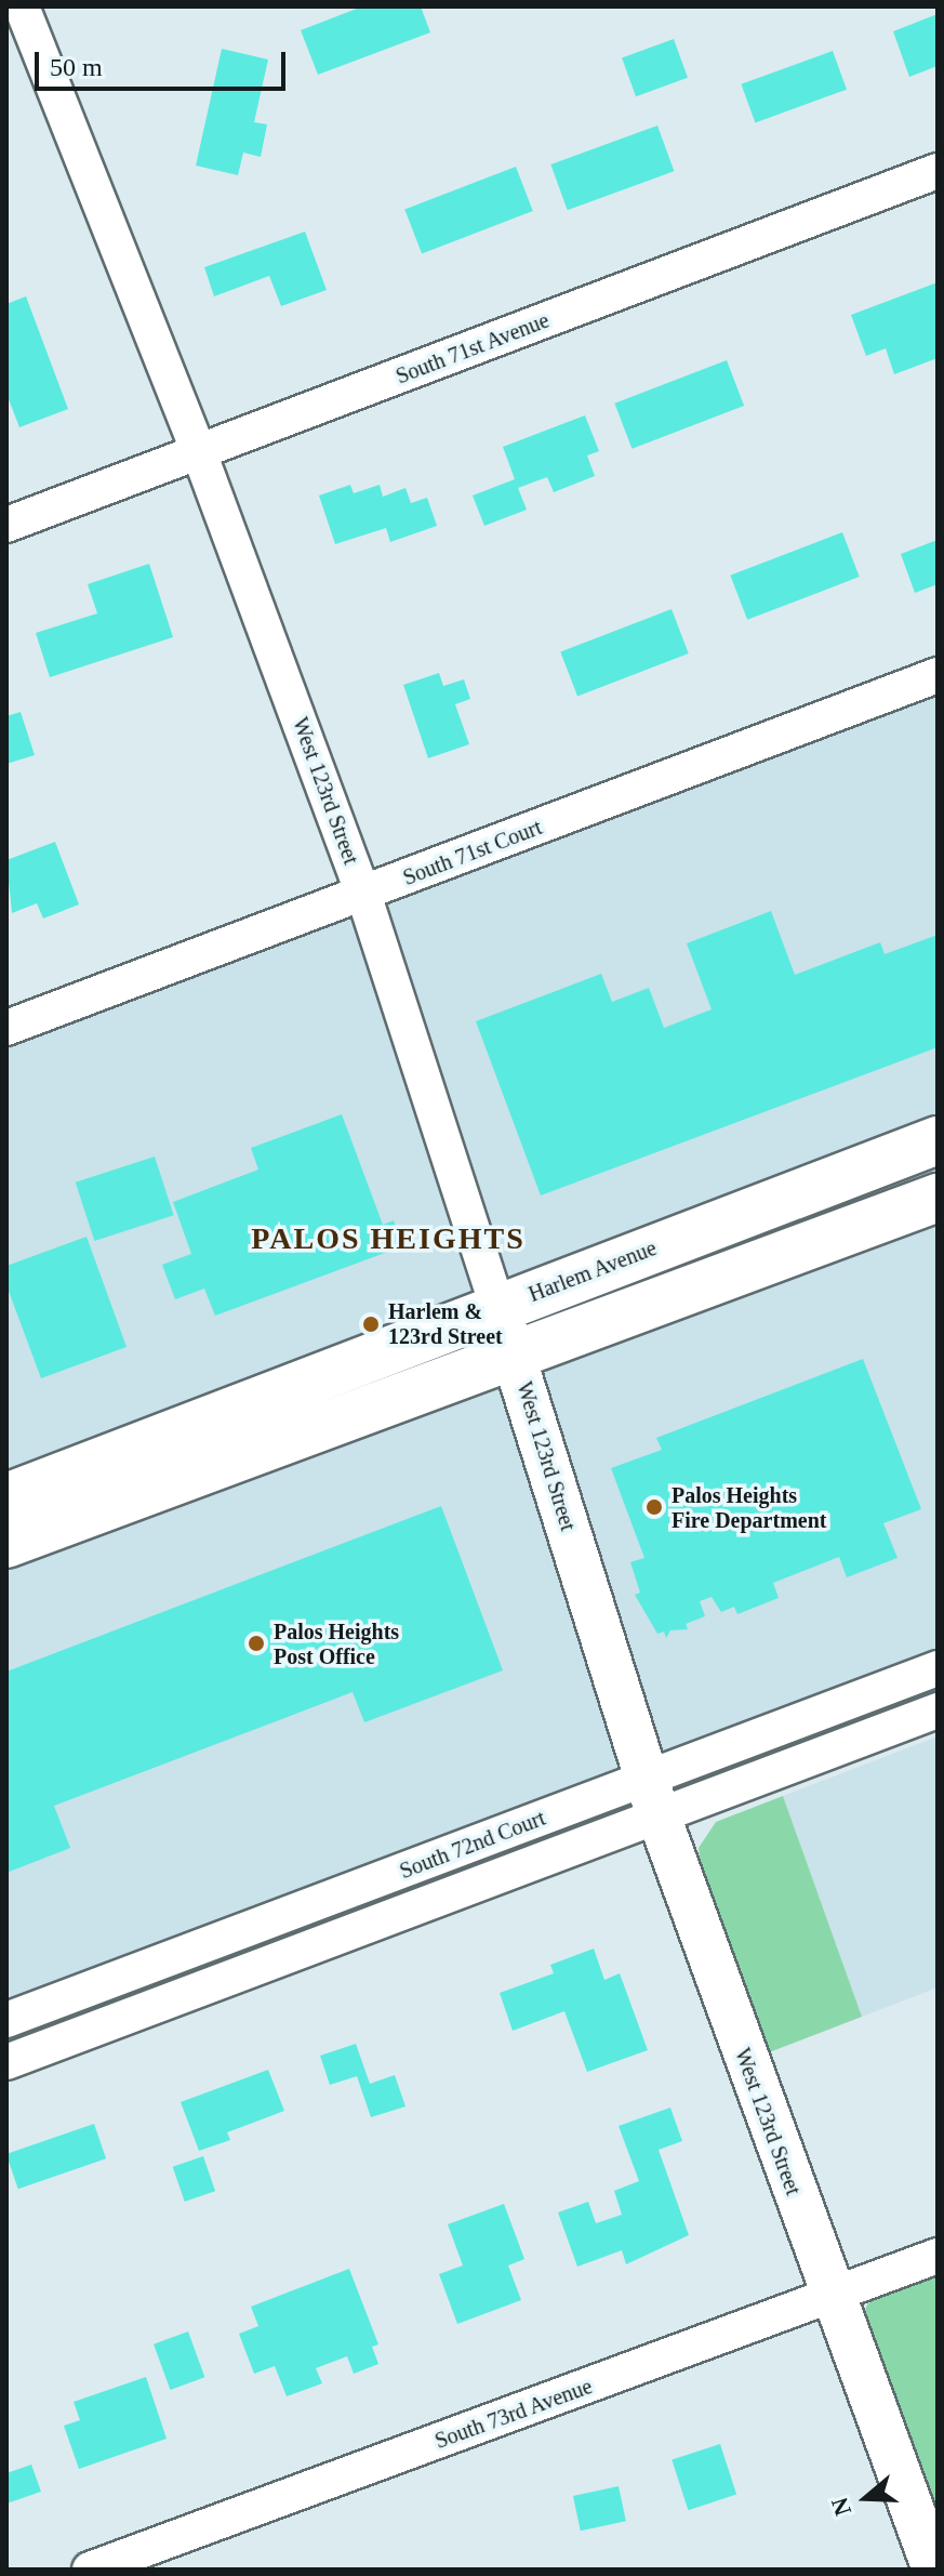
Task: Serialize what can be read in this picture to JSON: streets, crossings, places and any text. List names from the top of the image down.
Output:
{
  "streets": {
    "main road": ["Harlem Avenue"],
    "street": [
      "South 71st Avenue",
      "West 123rd Street",
      "South 71st Court",
      "South 72nd Court",
      "South 73rd Avenue"
    ]
  },
  "crossings": [
    ["South 71st Avenue", "West 123rd Street"],
    ["West 123rd Street", "South 71st Court"],
    ["West 123rd Street", "Harlem Avenue"],
    ["West 123rd Street", "South 72nd Court"],
    ["West 123rd Street", "South 73rd Avenue"]
  ],
  "districts": ["PALOS HEIGHTS"],
  "places": ["Harlem & 123rd Street", "Palos Heights Fire Department", "Palos Heights Post Office"],
  "scale_bar": "50 m",
  "north": "left"
}
